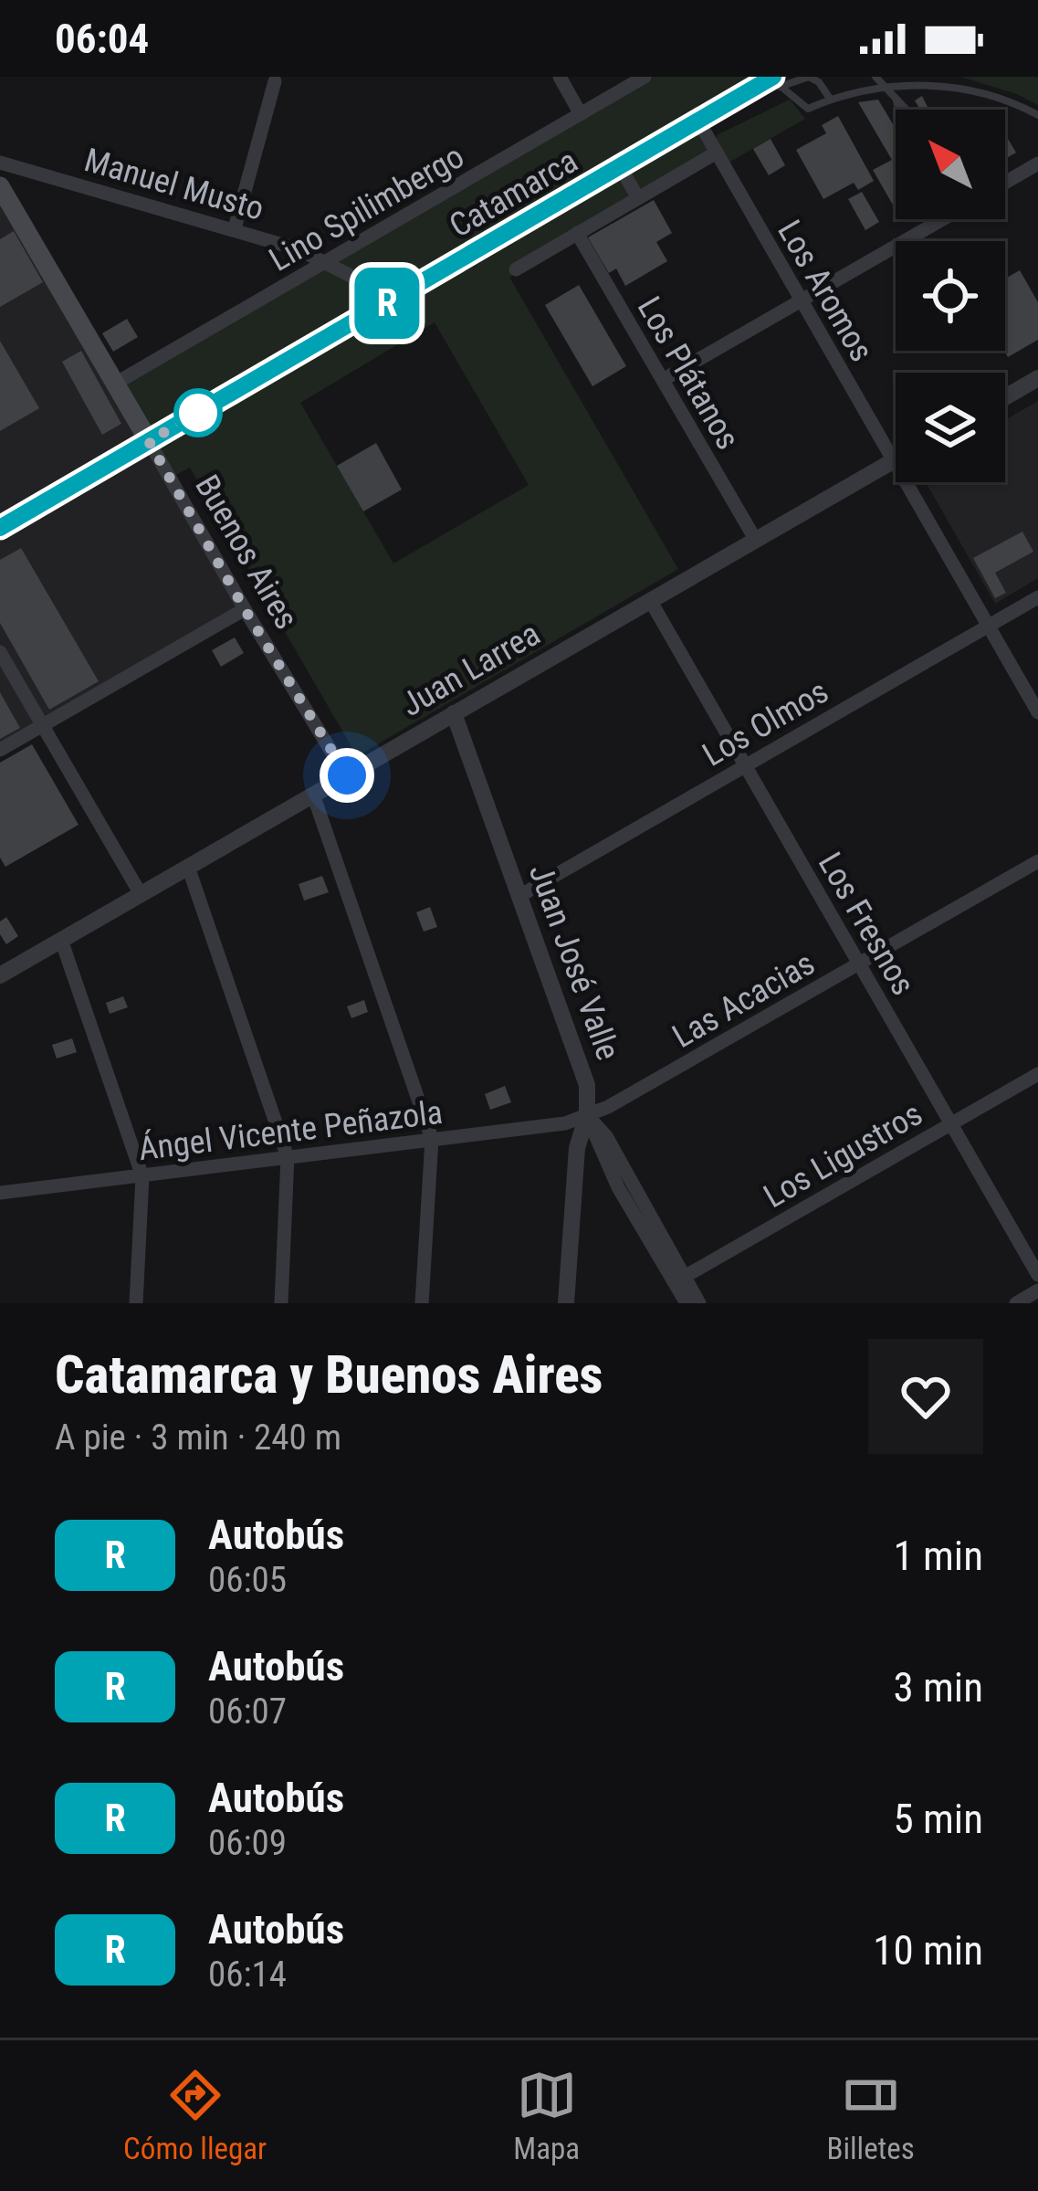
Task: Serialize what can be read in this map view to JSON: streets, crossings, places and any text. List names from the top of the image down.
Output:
{
  "streets": {
    "main road": ["Catamarca", "Buenos Aires"],
    "street": [
      "Manuel Musto",
      "Lino Spilimbergo",
      "Los Aromos",
      "Los Plátanos",
      "Juan Larrea",
      "Los Olmos",
      "Los Fresnos",
      "Juan José Valle",
      "Las Acacias",
      "Ángel Vicente Peñazola",
      "Los Ligustros"
    ]
  },
  "crossings": [
    ["Manuel Musto", "Catamarca"],
    ["Manuel Musto", "Lino Spilimbergo"],
    ["Catamarca", "Los Aromos"],
    ["Catamarca", "Buenos Aires"],
    ["Lino Spilimbergo", "Buenos Aires"],
    ["Los Aromos", "Juan Larrea"],
    ["Los Aromos", "Los Olmos"],
    ["Los Plátanos", "Juan Larrea"],
    ["Buenos Aires", "Juan Larrea"],
    ["Juan Larrea", "Los Fresnos"],
    ["Juan Larrea", "Juan José Valle"],
    ["Los Olmos", "Los Fresnos"],
    ["Los Olmos", "Juan José Valle"],
    ["Los Fresnos", "Las Acacias"],
    ["Los Fresnos", "Los Ligustros"],
    ["Juan José Valle", "Las Acacias"],
    ["Juan José Valle", "Ángel Vicente Peñazola"],
    ["Las Acacias", "Ángel Vicente Peñazola"]
  ],
  "lines": ["bus line R"],
  "north": "top left",
  "page": {
    "status": "06:04",
    "on_map": "R",
    "heading": ["Catamarca y Buenos Aires", "A pie · 3 min · 240 m"],
    "list": [
      {
        "mark": "R",
        "name": "Autobús",
        "note": "06:05",
        "value": "1 min"
      },
      {
        "mark": "R",
        "name": "Autobús",
        "note": "06:07",
        "value": "3 min"
      },
      {
        "mark": "R",
        "name": "Autobús",
        "note": "06:09",
        "value": "5 min"
      },
      {
        "mark": "R",
        "name": "Autobús",
        "note": "06:14",
        "value": "10 min"
      }
    ],
    "tabs": ["Cómo llegar", "Mapa", "Billetes"]
  }
}
